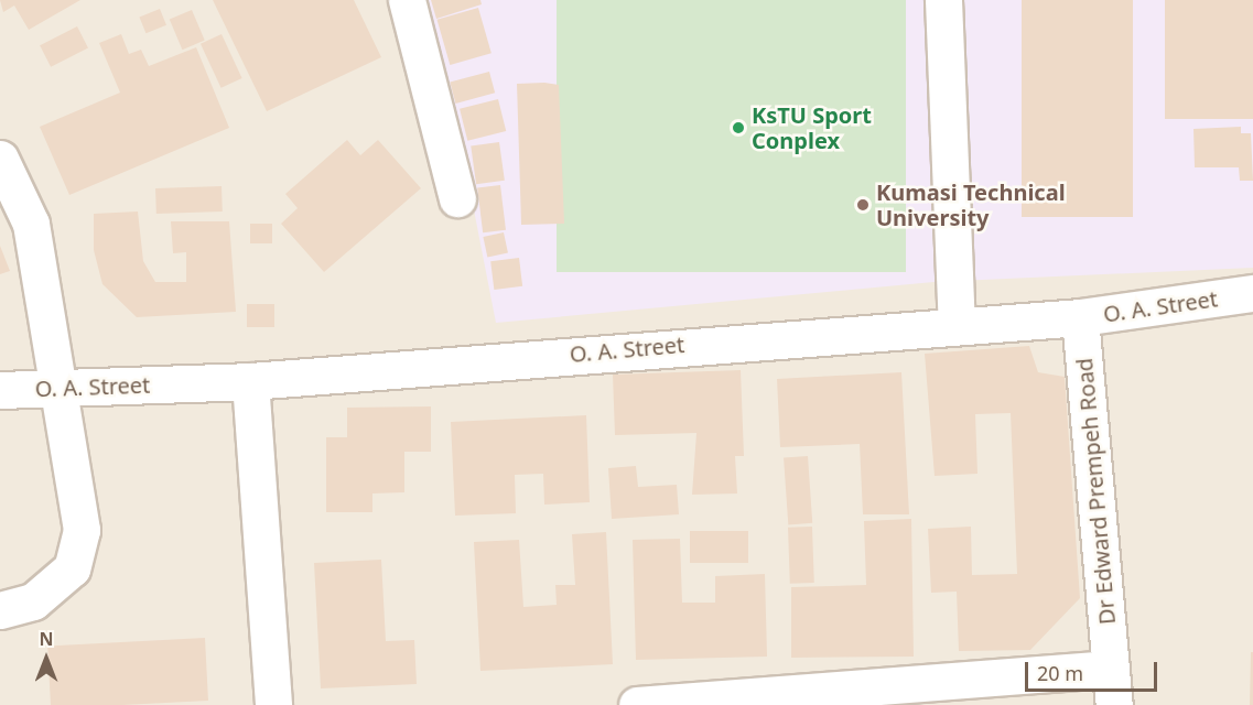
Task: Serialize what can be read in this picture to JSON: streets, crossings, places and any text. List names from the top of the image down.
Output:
{
  "streets": {
    "street": ["O. A. Street", "Dr Edward Prempeh Road"]
  },
  "crossings": [
    ["O. A. Street", "Dr Edward Prempeh Road"]
  ],
  "places": ["KsTU Sport Conplex", "Kumasi Technical University"],
  "scale_bar": "20 m",
  "north": "top"
}
